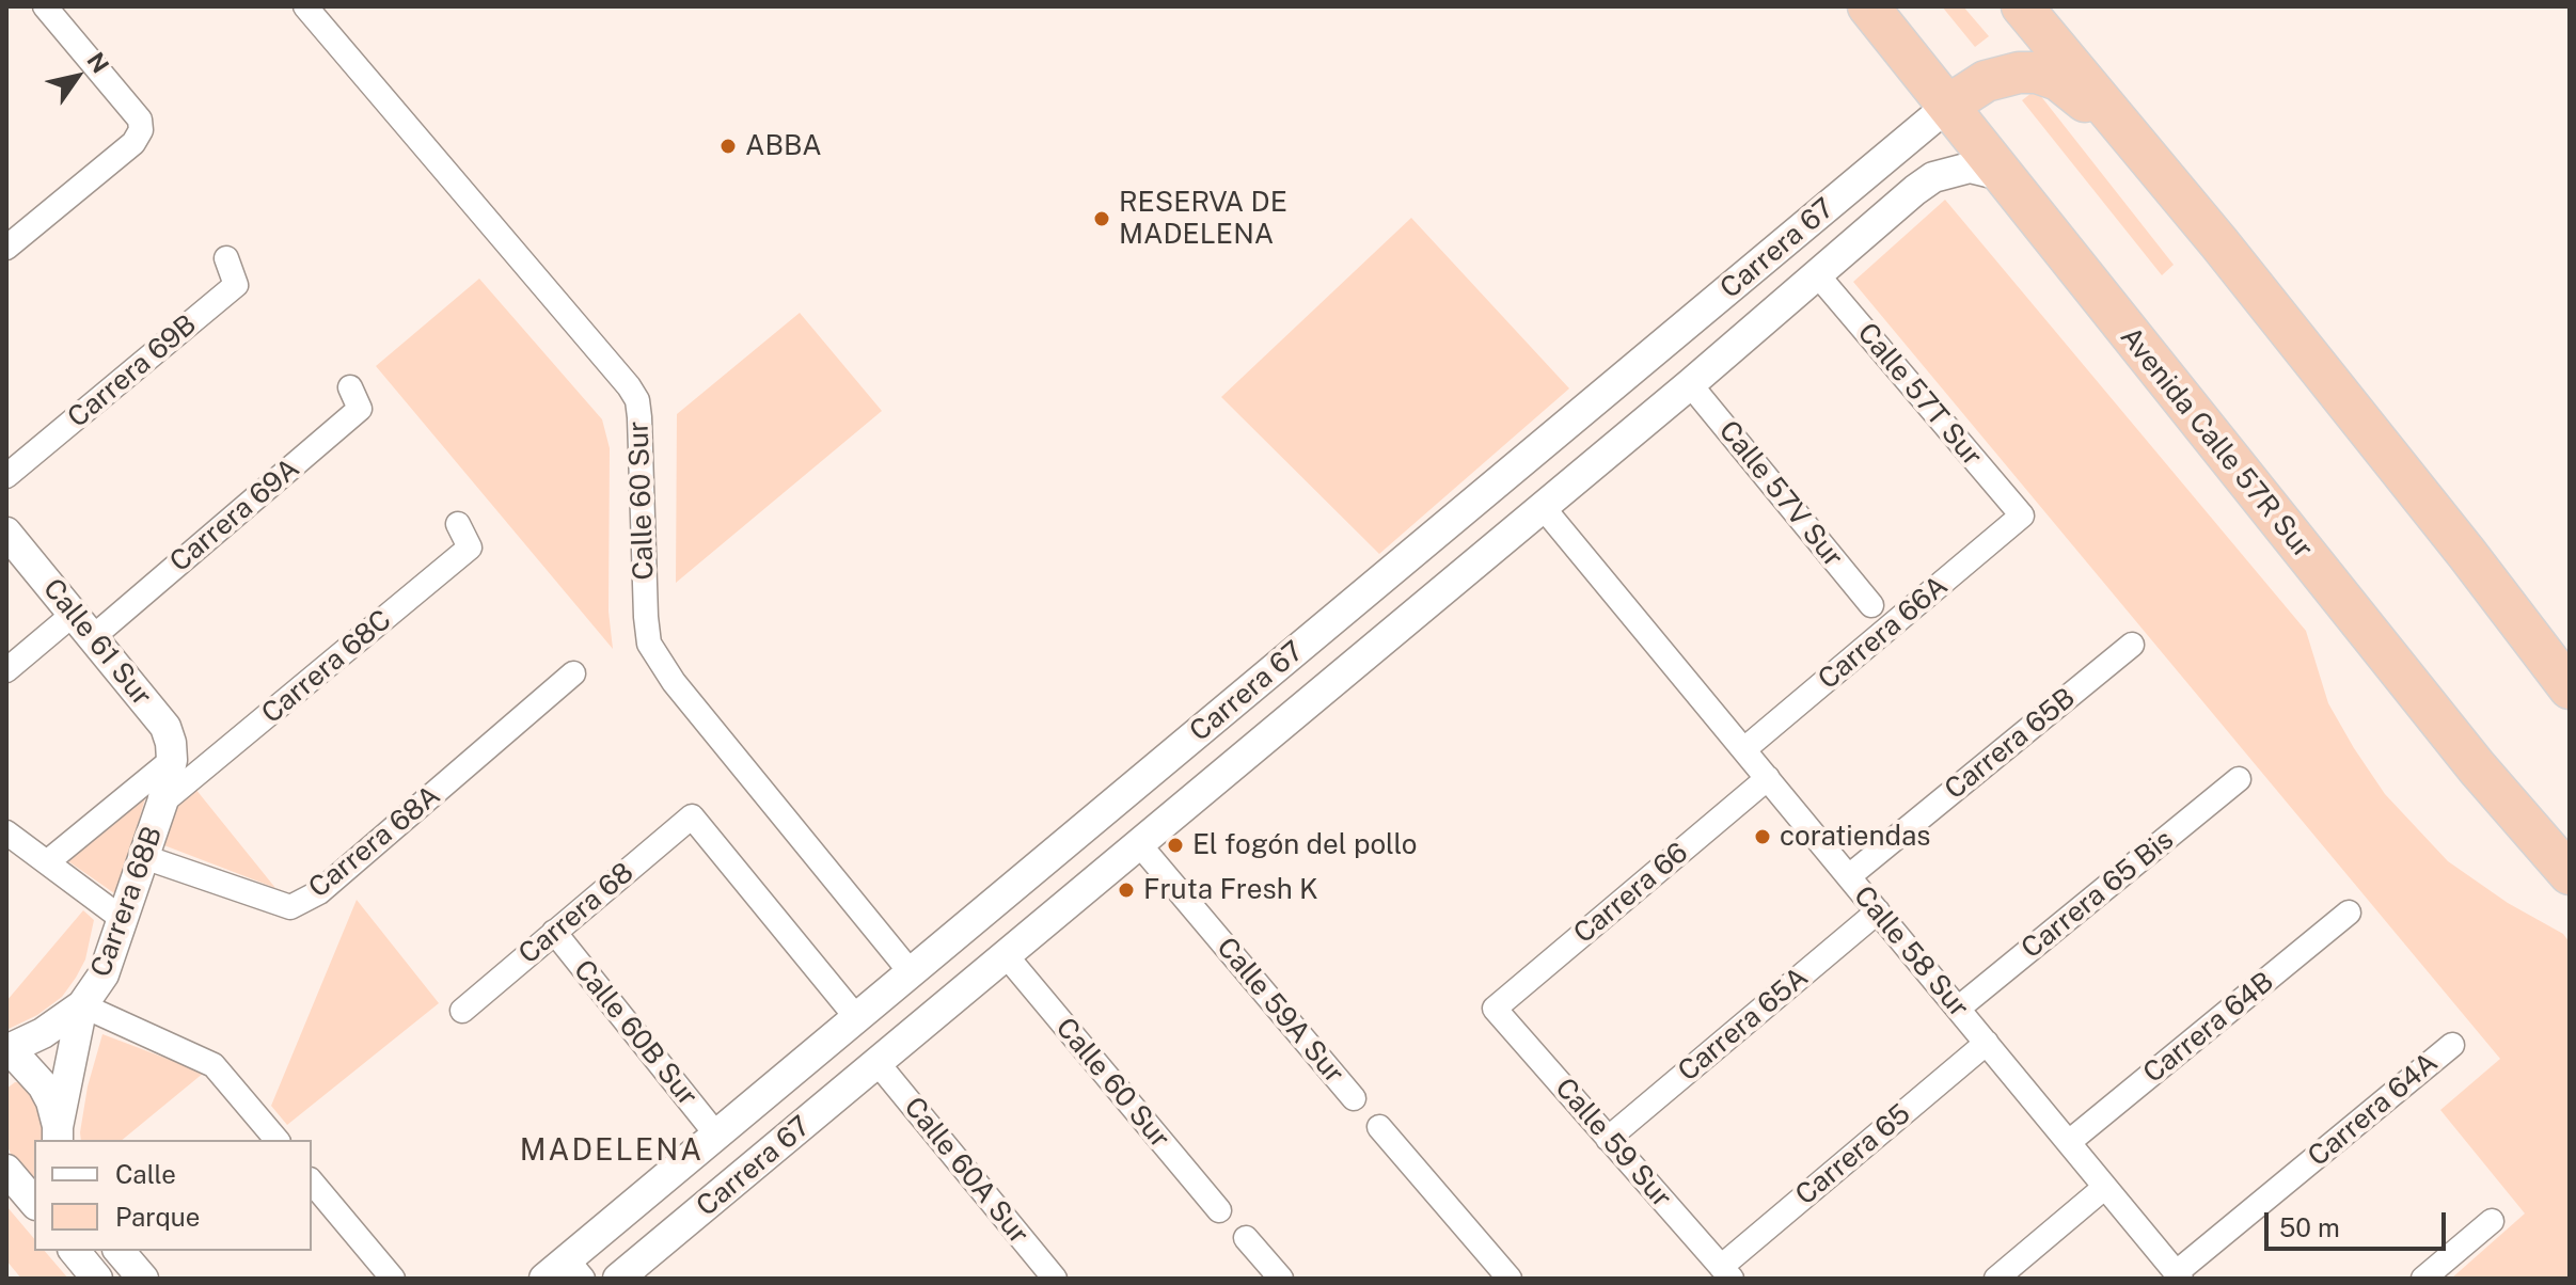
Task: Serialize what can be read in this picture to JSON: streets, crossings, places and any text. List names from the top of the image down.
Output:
{
  "streets": {
    "highway": ["Avenida Calle 57R Sur"],
    "street": [
      "Carrera 67",
      "Carrera 69B",
      "Calle 57T Sur",
      "Calle 57V Sur",
      "Calle 60 Sur",
      "Carrera 69A",
      "Carrera 66A",
      "Calle 61 Sur",
      "Carrera 68C",
      "Carrera 65B",
      "Carrera 68A",
      "Carrera 66",
      "Carrera 65 Bis",
      "Carrera 68B",
      "Carrera 68",
      "Calle 58 Sur",
      "Calle 59A Sur",
      "Carrera 65A",
      "Carrera 64B",
      "Calle 60B Sur",
      "Carrera 64A",
      "Calle 59 Sur",
      "Carrera 65",
      "Calle 60A Sur"
    ]
  },
  "crossings": [
    ["Carrera 67", "Calle 57T Sur"],
    ["Carrera 67", "Avenida Calle 57R Sur"],
    ["Carrera 67", "Calle 57V Sur"],
    ["Carrera 67", "Calle 60 Sur"],
    ["Carrera 67", "Carrera 68"],
    ["Carrera 67", "Calle 58 Sur"],
    ["Carrera 67", "Calle 59A Sur"],
    ["Carrera 67", "Calle 60B Sur"],
    ["Carrera 67", "Calle 60A Sur"],
    ["Calle 57T Sur", "Carrera 66A"],
    ["Carrera 69A", "Calle 61 Sur"],
    ["Carrera 66A", "Calle 58 Sur"],
    ["Calle 61 Sur", "Carrera 68B"],
    ["Carrera 68C", "Carrera 68B"],
    ["Carrera 65B", "Calle 58 Sur"],
    ["Carrera 68A", "Carrera 68B"],
    ["Carrera 66", "Calle 58 Sur"],
    ["Carrera 66", "Calle 59 Sur"],
    ["Carrera 65 Bis", "Calle 58 Sur"],
    ["Carrera 68", "Calle 60B Sur"],
    ["Calle 58 Sur", "Carrera 65A"],
    ["Calle 58 Sur", "Carrera 64B"],
    ["Calle 58 Sur", "Carrera 64A"],
    ["Calle 58 Sur", "Carrera 65"],
    ["Carrera 65A", "Calle 59 Sur"],
    ["Calle 59 Sur", "Carrera 65"]
  ],
  "districts": ["MADELENA"],
  "places": [
    "ABBA",
    "RESERVA DE MADELENA",
    "coratiendas",
    "El fogón del pollo",
    "Fruta Fresh K"
  ],
  "legend": ["Calle", "Parque"],
  "scale_bar": "50 m",
  "north": "top right"
}
